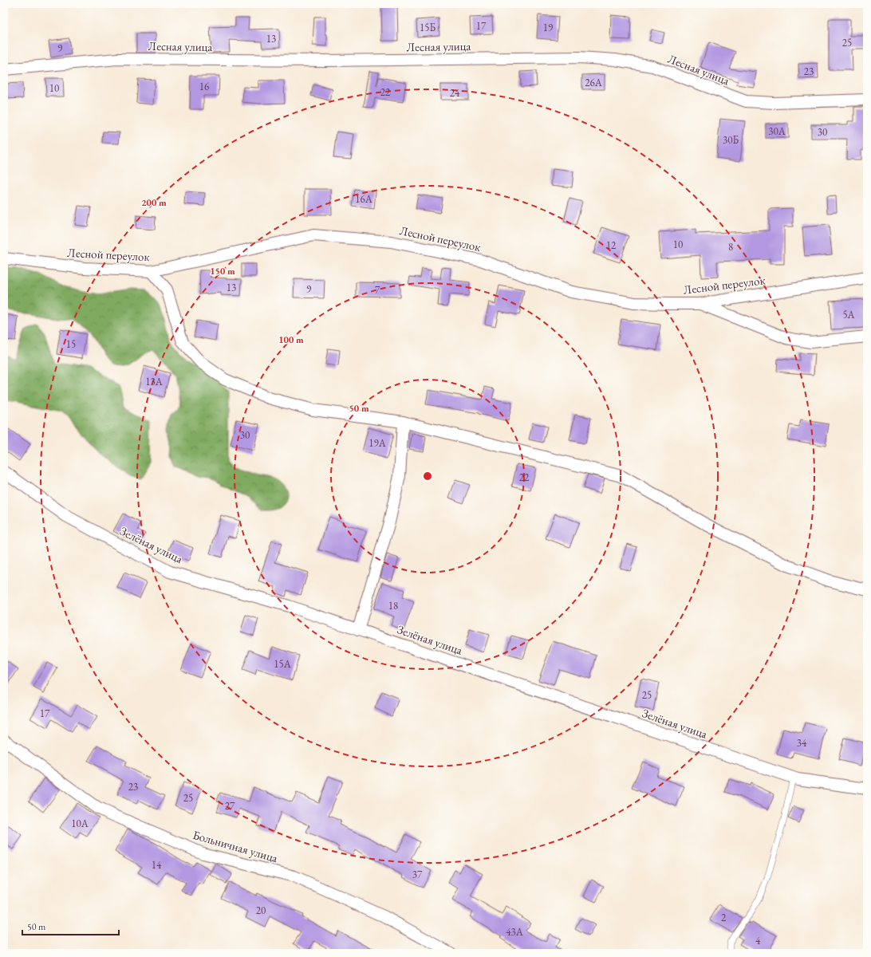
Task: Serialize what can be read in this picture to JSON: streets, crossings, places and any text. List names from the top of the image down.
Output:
{
  "streets": {
    "street": [
      "Лесная улица",
      "Лесной переулок",
      "Зелёная улица",
      "Больничная улица"
    ]
  },
  "house_numbers": [
    "17",
    "15Б",
    "19",
    "13",
    "25",
    "9",
    "23",
    "26А",
    "16",
    "10",
    "22",
    "24",
    "30А",
    "30",
    "30Б",
    "16А",
    "10",
    "12",
    "8",
    "13",
    "9",
    "7",
    "5А",
    "15",
    "13А",
    "30",
    "19А",
    "22",
    "18",
    "15А",
    "25",
    "17",
    "34",
    "23",
    "25",
    "27",
    "10А",
    "14",
    "37",
    "20",
    "2",
    "43А",
    "4"
  ],
  "scale_bar": "50 m",
  "rings": [
    "200 m",
    "150 m",
    "100 m",
    "50 m"
  ]
}
